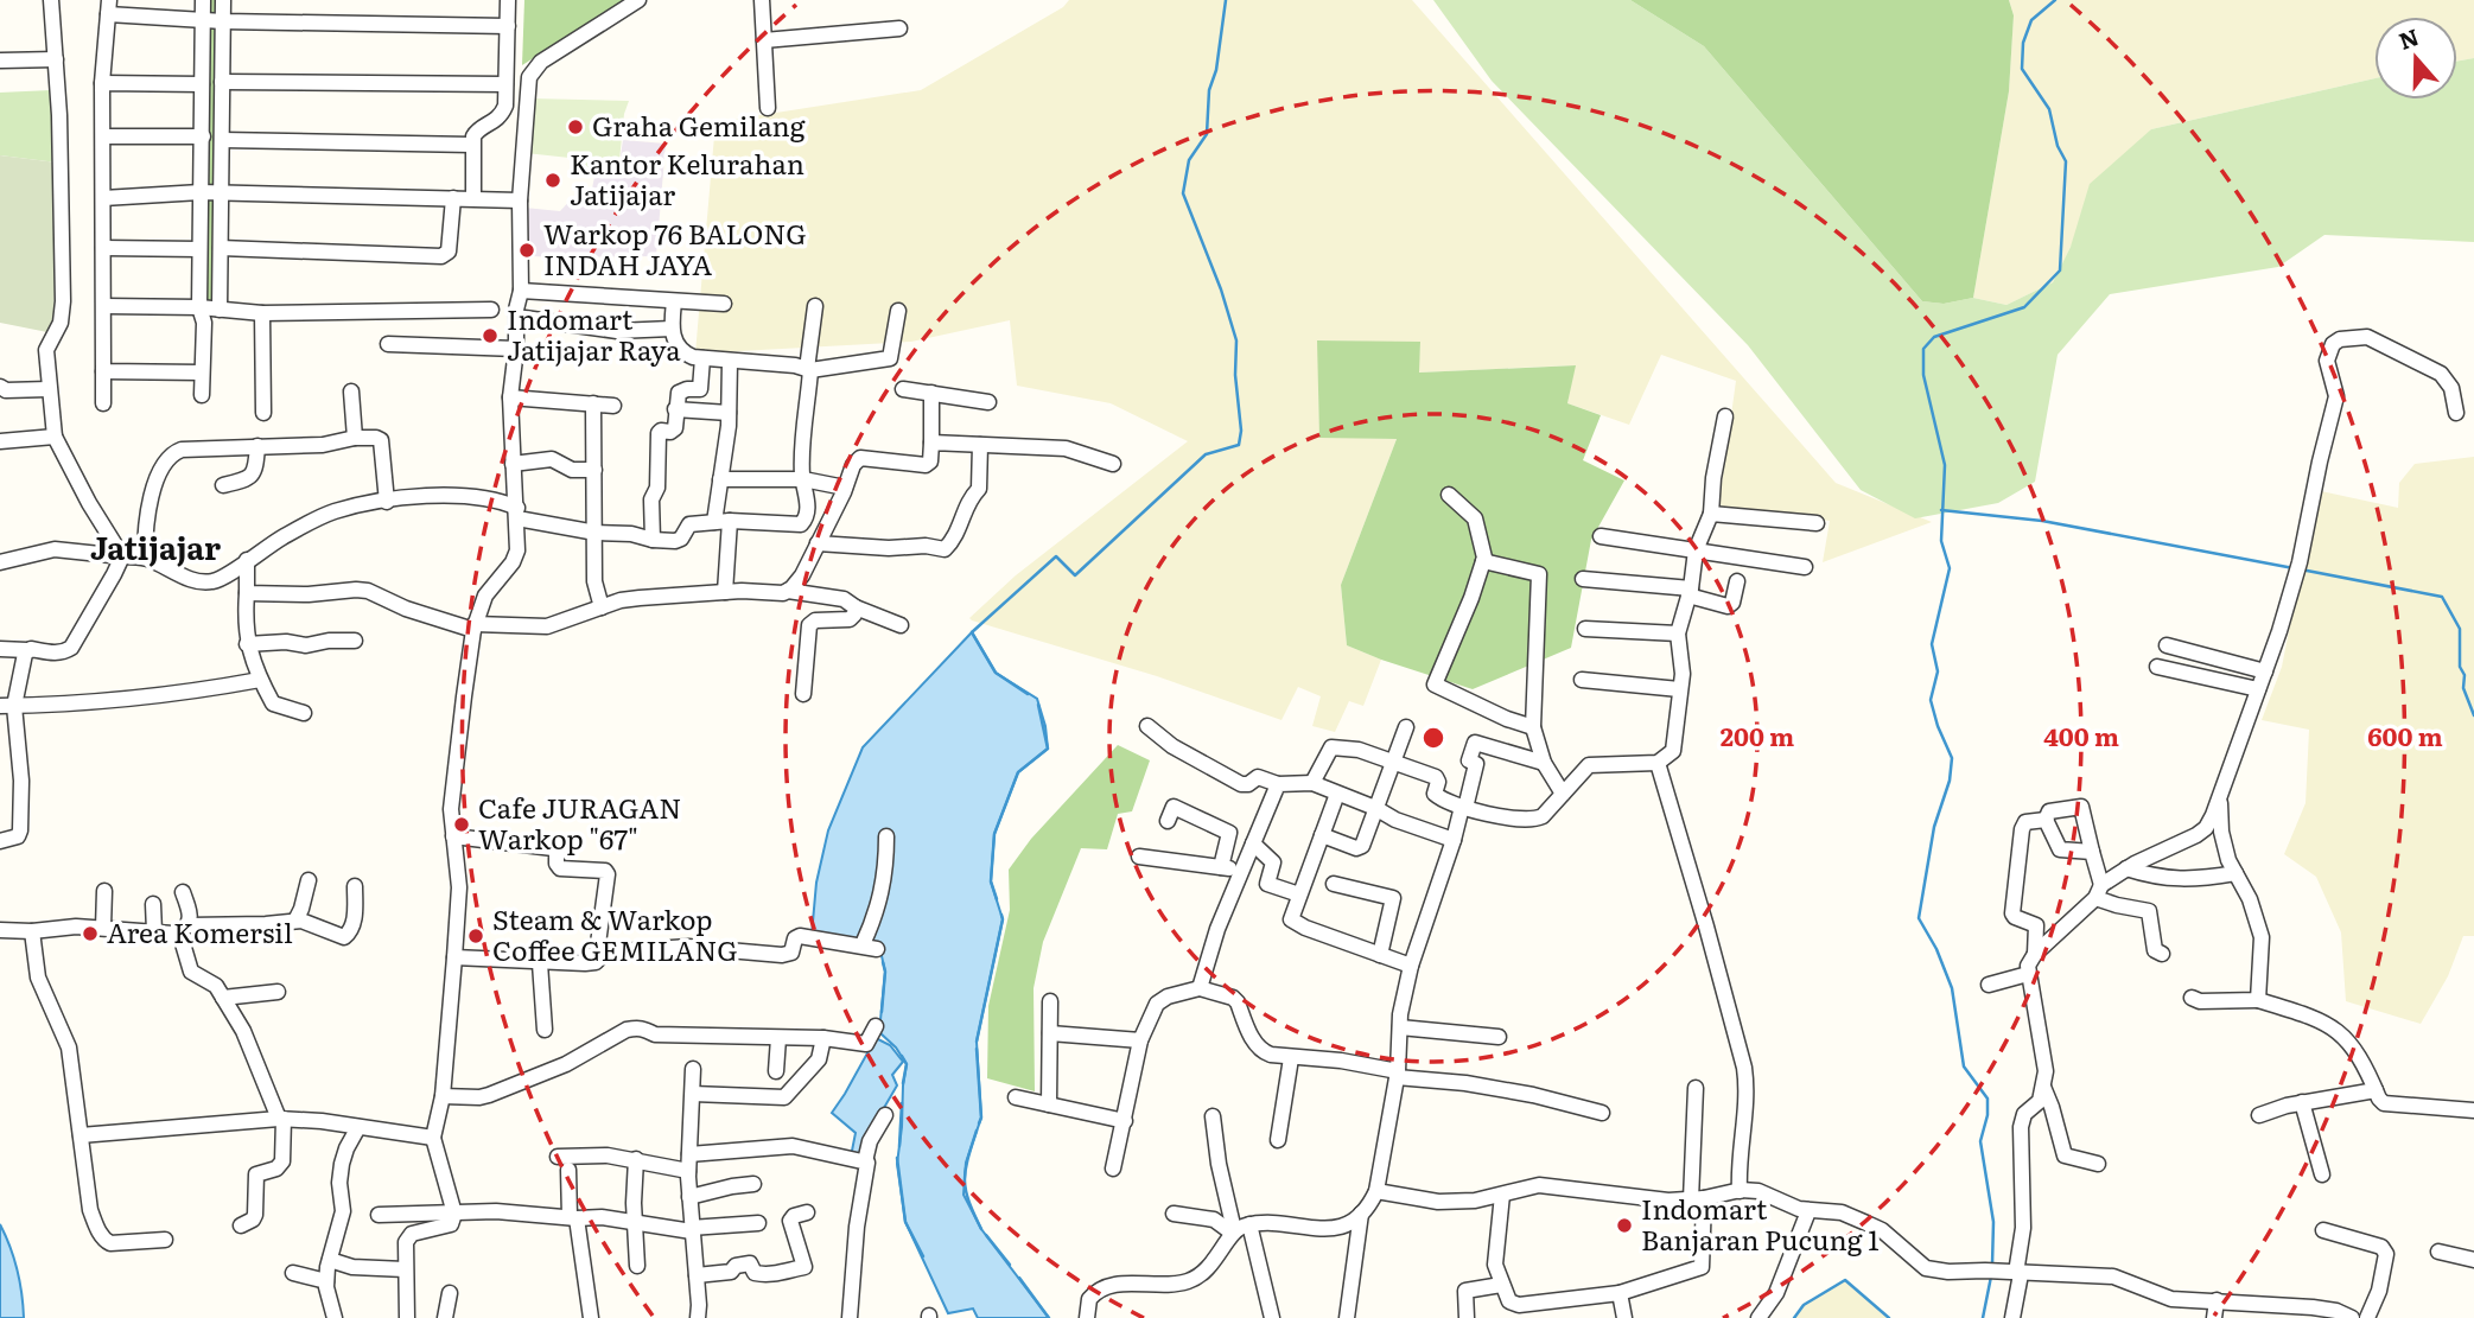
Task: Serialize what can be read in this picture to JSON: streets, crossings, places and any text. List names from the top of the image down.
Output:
{
  "districts": ["Jatijajar"],
  "places": [
    "Graha Gemilang",
    "Kantor Kelurahan Jatijajar",
    "Warkop 76 BALONG INDAH JAYA",
    "Indomart Jatijajar Raya",
    "Cafe JURAGAN Warkop \"67\"",
    "Area Komersil",
    "Steam & Warkop Coffee GEMILANG",
    "Indomart Banjaran Pucung 1"
  ],
  "north": "top",
  "rings": ["200 m", "400 m", "600 m"]
}
